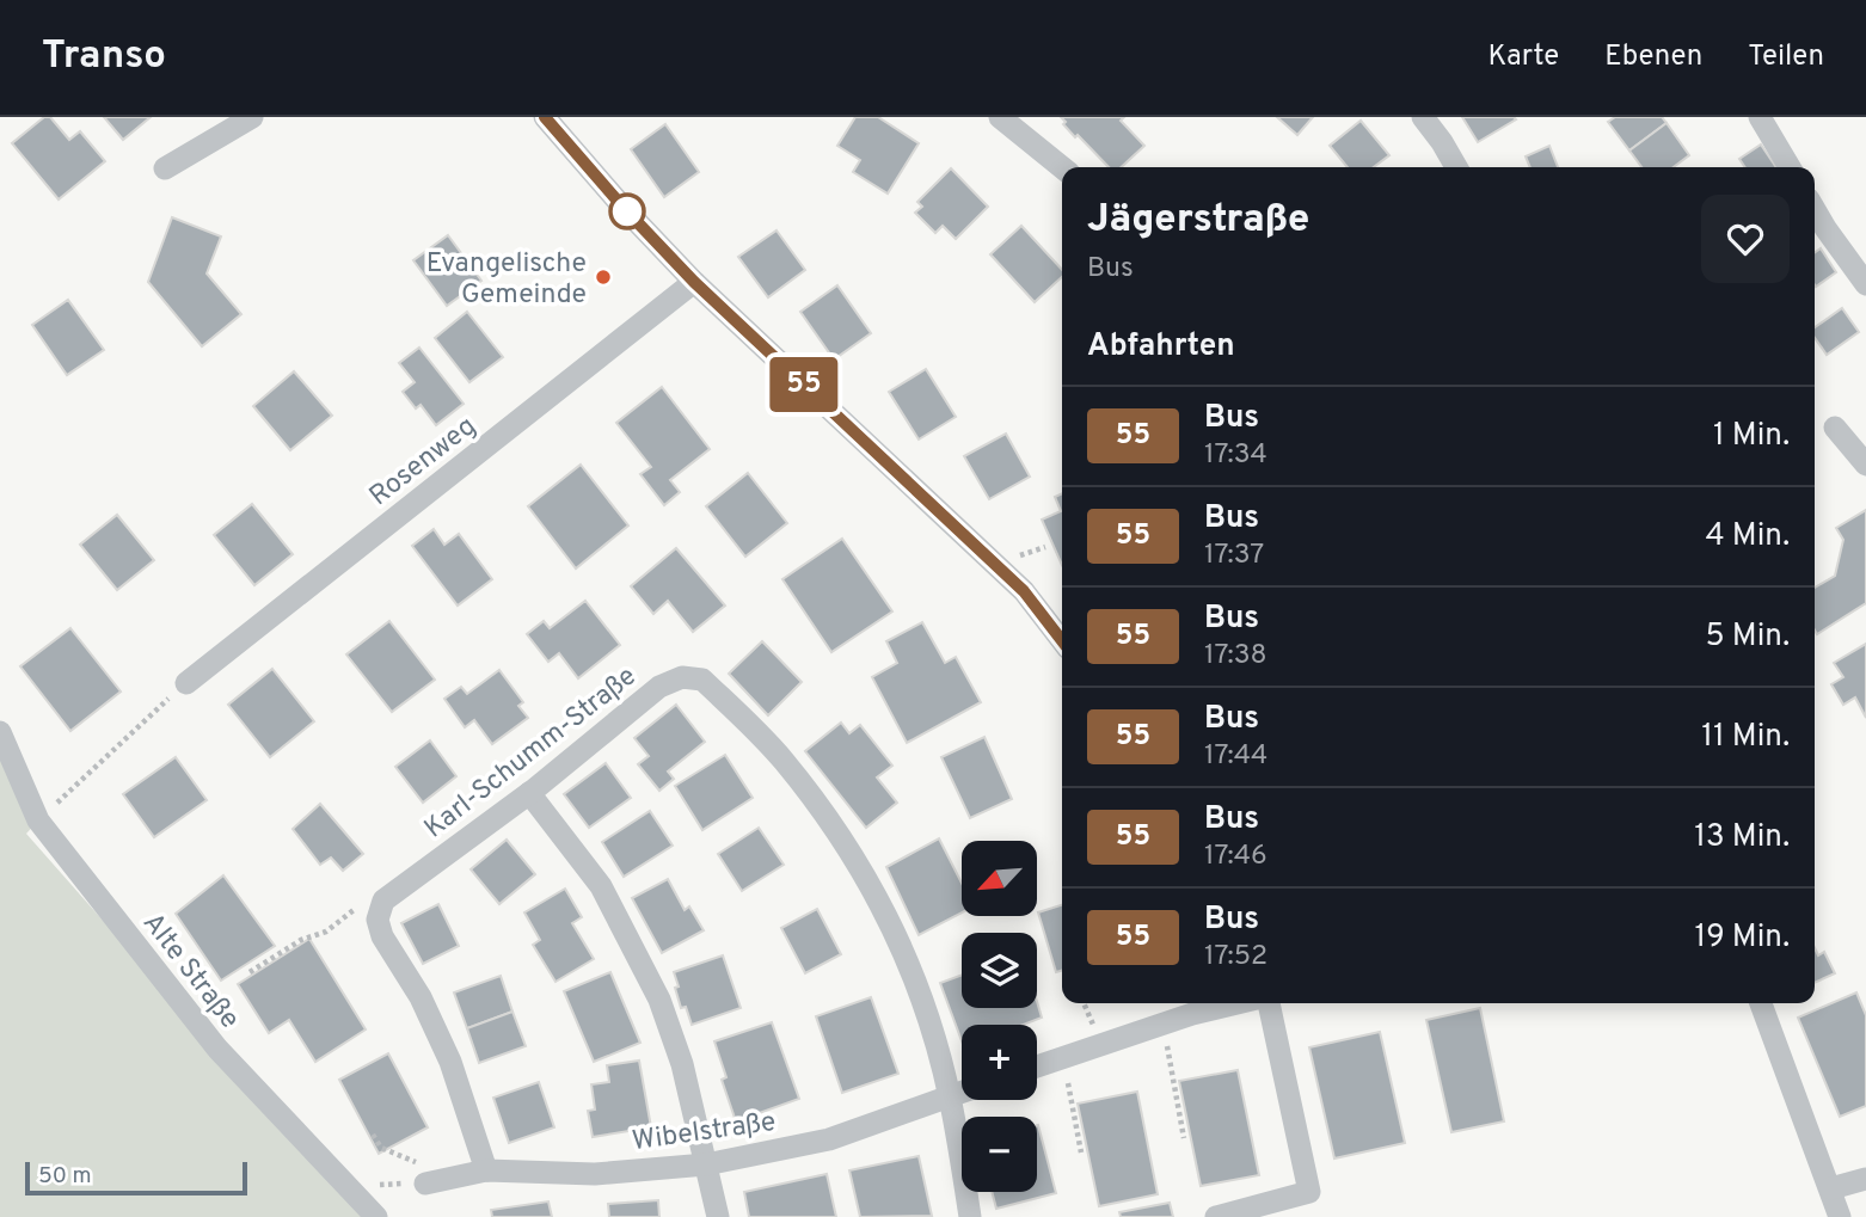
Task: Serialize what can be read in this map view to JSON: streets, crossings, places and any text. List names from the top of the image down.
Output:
{
  "streets": {
    "street": [
      "Rosenweg",
      "Karl-Schumm-Straße",
      "Alte Straße",
      "Wibelstraße"
    ]
  },
  "crossings": [
    ["Karl-Schumm-Straße", "Wibelstraße"]
  ],
  "places": ["Evangelische Gemeinde"],
  "lines": ["bus line 55"],
  "scale_bar": "50 m",
  "north": "bottom left",
  "page": {
    "header": "Transo",
    "nav": ["Karte", "Ebenen", "Teilen"],
    "on_map": "55",
    "heading": [
      ["Jägerstraße", "Bus"],
      "Abfahrten"
    ],
    "list": [
      {
        "mark": "55",
        "name": "Bus",
        "note": "17:34",
        "value": "1 Min."
      },
      {
        "mark": "55",
        "name": "Bus",
        "note": "17:37",
        "value": "4 Min."
      },
      {
        "mark": "55",
        "name": "Bus",
        "note": "17:38",
        "value": "5 Min."
      },
      {
        "mark": "55",
        "name": "Bus",
        "note": "17:44",
        "value": "11 Min."
      },
      {
        "mark": "55",
        "name": "Bus",
        "note": "17:46",
        "value": "13 Min."
      },
      {
        "mark": "55",
        "name": "Bus",
        "note": "17:52",
        "value": "19 Min."
      }
    ],
    "map_buttons": ["+", "−"],
    "scale": "50 m"
  }
}
